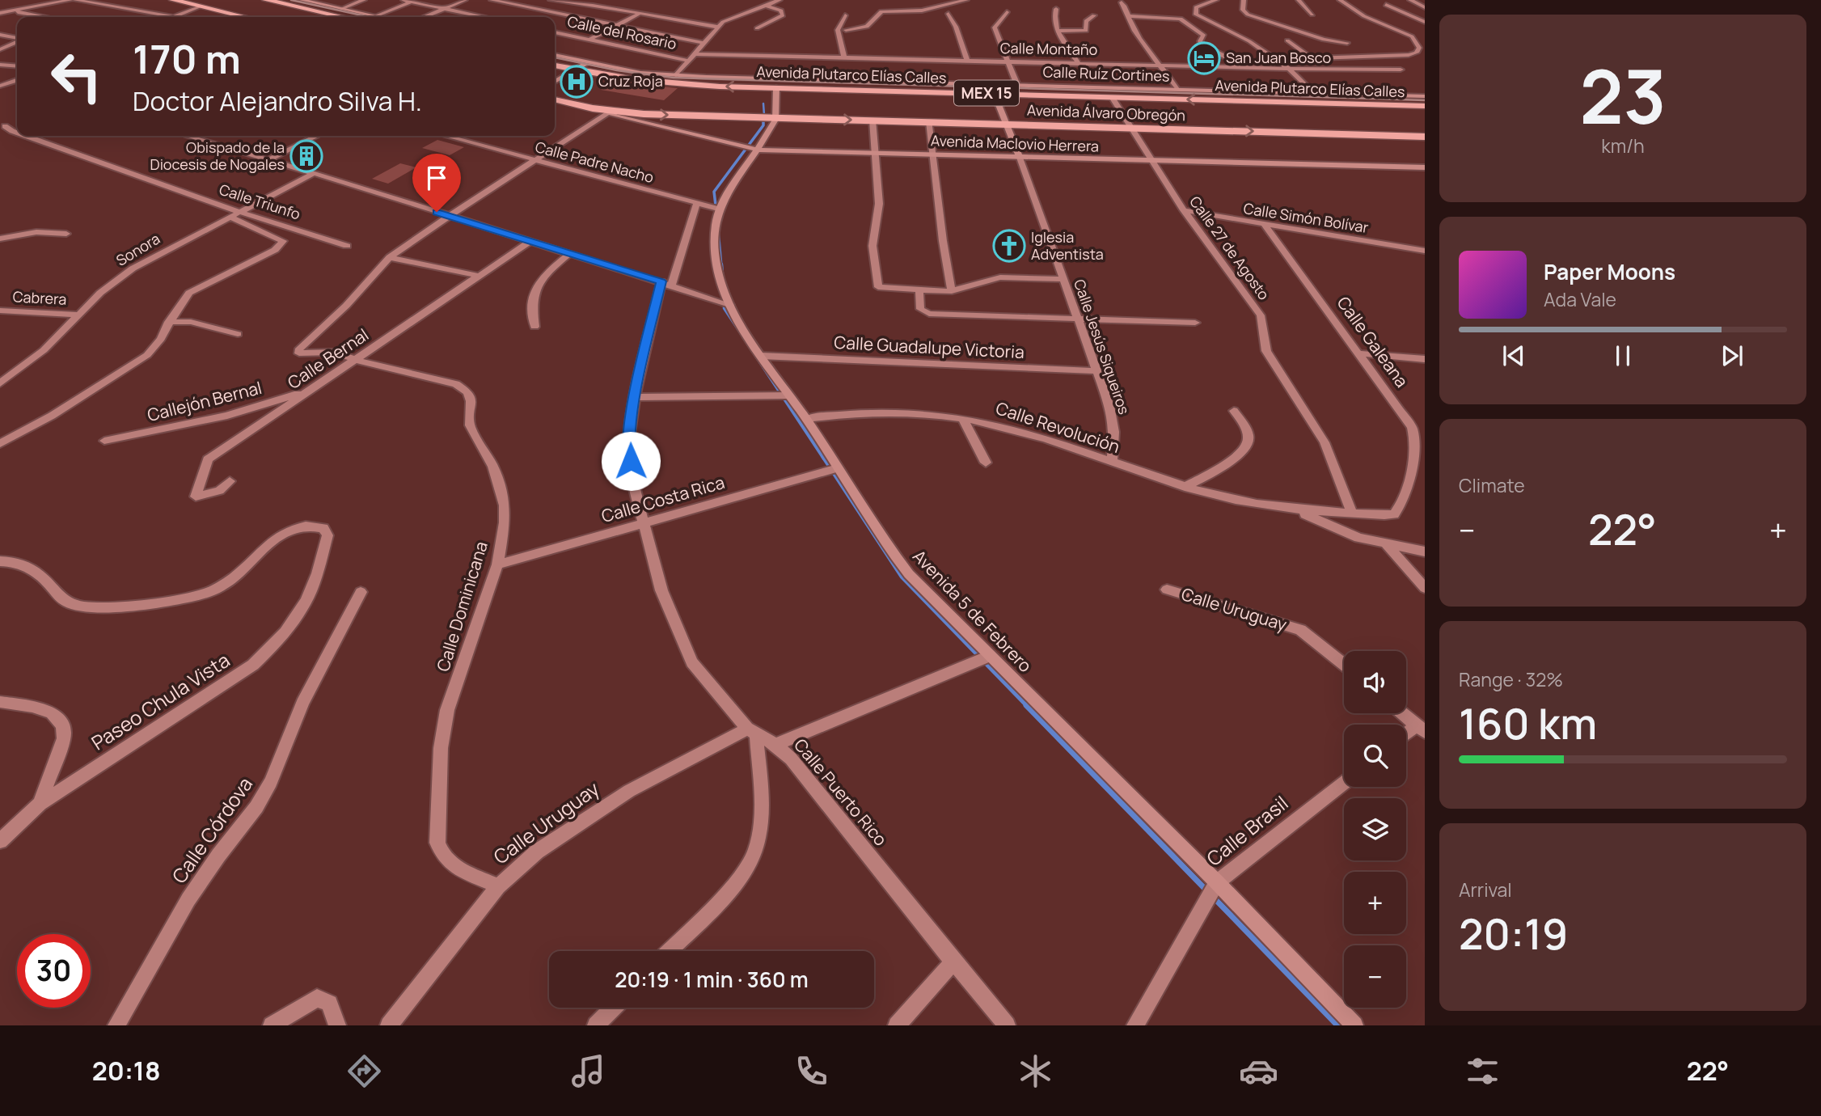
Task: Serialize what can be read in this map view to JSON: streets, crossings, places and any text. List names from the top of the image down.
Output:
{
  "streets": {
    "highway": ["Avenida Plutarco Elías Calles", "MEX 15", "Avenida Álvaro Obregón"],
    "street": [
      "Calle del Rosario",
      "Calle Montaño",
      "Calle Ruíz Cortines",
      "Avenida Maclovio Herrera",
      "Calle Padre Nacho",
      "Calle Triunfo",
      "Calle Simón Bolívar",
      "Calle 27 de Agosto",
      "Sonora",
      "Cabrera",
      "Calle Galeana",
      "Calle Jesús Siqueiros",
      "Calle Guadalupe Victoria",
      "Calle Bernal",
      "Callejón Bernal",
      "Calle Revolución",
      "Calle Costa Rica",
      "Calle Dominicana",
      "Calle Uruguay",
      "Avenida 5 de Febrero",
      "Paseo Chula Vista",
      "Calle Puerto Rico",
      "Calle Córdova",
      "Calle Brasil"
    ]
  },
  "crossings": [
    ["Calle Ruíz Cortines", "Calle Jesús Siqueiros"],
    ["Avenida Plutarco Elías Calles", "Calle 27 de Agosto"],
    ["Avenida Plutarco Elías Calles", "Calle Jesús Siqueiros"],
    ["Avenida Plutarco Elías Calles", "Avenida 5 de Febrero"],
    ["Avenida Álvaro Obregón", "Avenida Maclovio Herrera"],
    ["Avenida Álvaro Obregón", "Calle 27 de Agosto"],
    ["Avenida Álvaro Obregón", "Calle Jesús Siqueiros"],
    ["Avenida Álvaro Obregón", "Avenida 5 de Febrero"],
    ["Avenida Maclovio Herrera", "Calle 27 de Agosto"],
    ["Avenida Maclovio Herrera", "Calle Jesús Siqueiros"],
    ["Avenida Maclovio Herrera", "Avenida 5 de Febrero"],
    ["Calle Padre Nacho", "Avenida 5 de Febrero"],
    ["Calle Padre Nacho", "Calle Puerto Rico"],
    ["Calle Triunfo", "Sonora"],
    ["Calle Simón Bolívar", "Calle 27 de Agosto"],
    ["Calle Simón Bolívar", "Calle Galeana"],
    ["Calle 27 de Agosto", "Calle Galeana"],
    ["Calle 27 de Agosto", "Calle Revolución"],
    ["Sonora", "Cabrera"],
    ["Calle Galeana", "Calle Revolución"],
    ["Calle Jesús Siqueiros", "Calle Guadalupe Victoria"],
    ["Calle Jesús Siqueiros", "Calle Revolución"],
    ["Calle Guadalupe Victoria", "Avenida 5 de Febrero"],
    ["Calle Bernal", "Callejón Bernal"],
    ["Calle Bernal", "Calle Dominicana"],
    ["Calle Revolución", "Avenida 5 de Febrero"],
    ["Calle Costa Rica", "Calle Dominicana"],
    ["Calle Costa Rica", "Avenida 5 de Febrero"],
    ["Calle Costa Rica", "Calle Puerto Rico"],
    ["Calle Dominicana", "Calle Uruguay"],
    ["Calle Uruguay", "Calle Puerto Rico"],
    ["Avenida 5 de Febrero", "Calle Brasil"]
  ],
  "one_way": ["Avenida Plutarco Elías Calles", "Avenida Álvaro Obregón"],
  "places": {
    "hotel": ["San Juan Bosco"],
    "hospital": ["Cruz Roja"],
    "building": ["Obispado de la Diocesis de Nogales"],
    "church": ["Iglesia Adventista"]
  },
  "page": {
    "tile": [
      ["23", "km/h"],
      "Climate",
      ["Range · 32%", "160 km"],
      ["Arrival", "20:19"]
    ],
    "turn": ["170 m", "Doctor Alejandro Silva H."],
    "song": ["Paper Moons", "Ada Vale"],
    "heat": ["−", "22°", "+"],
    "map_buttons": ["+", "−"],
    "limit": "30",
    "trip": "20:19 · 1 min · 360 m",
    "tabs": ["20:18", "22°"]
  }
}
